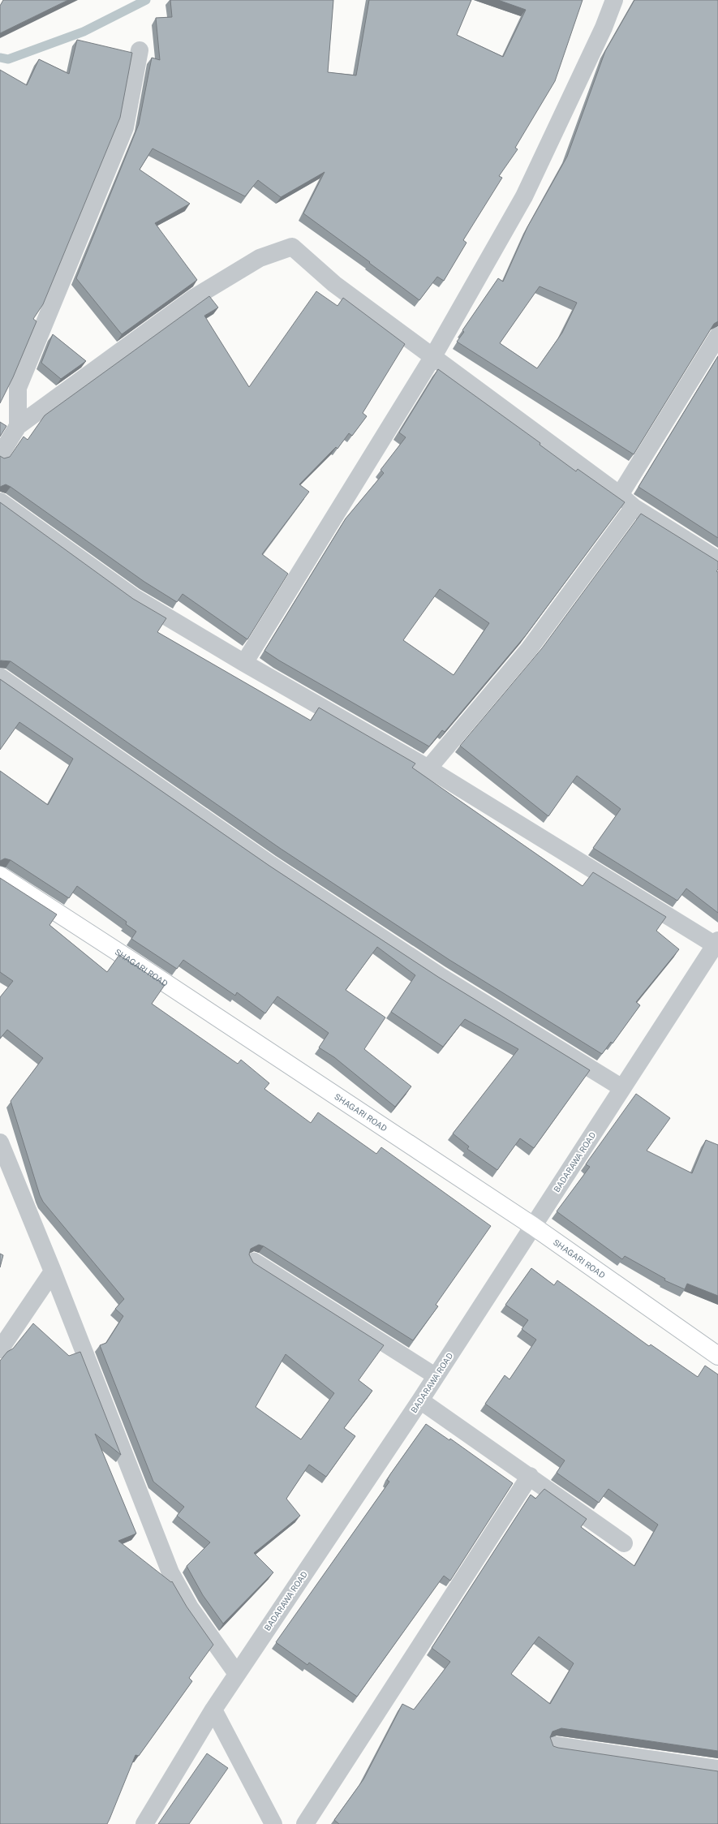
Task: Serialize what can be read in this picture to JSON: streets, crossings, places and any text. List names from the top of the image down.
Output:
{
  "streets": {
    "street": ["SHAGARI ROAD", "BADARAWA ROAD"]
  },
  "crossings": [
    ["SHAGARI ROAD", "BADARAWA ROAD"]
  ]
}
